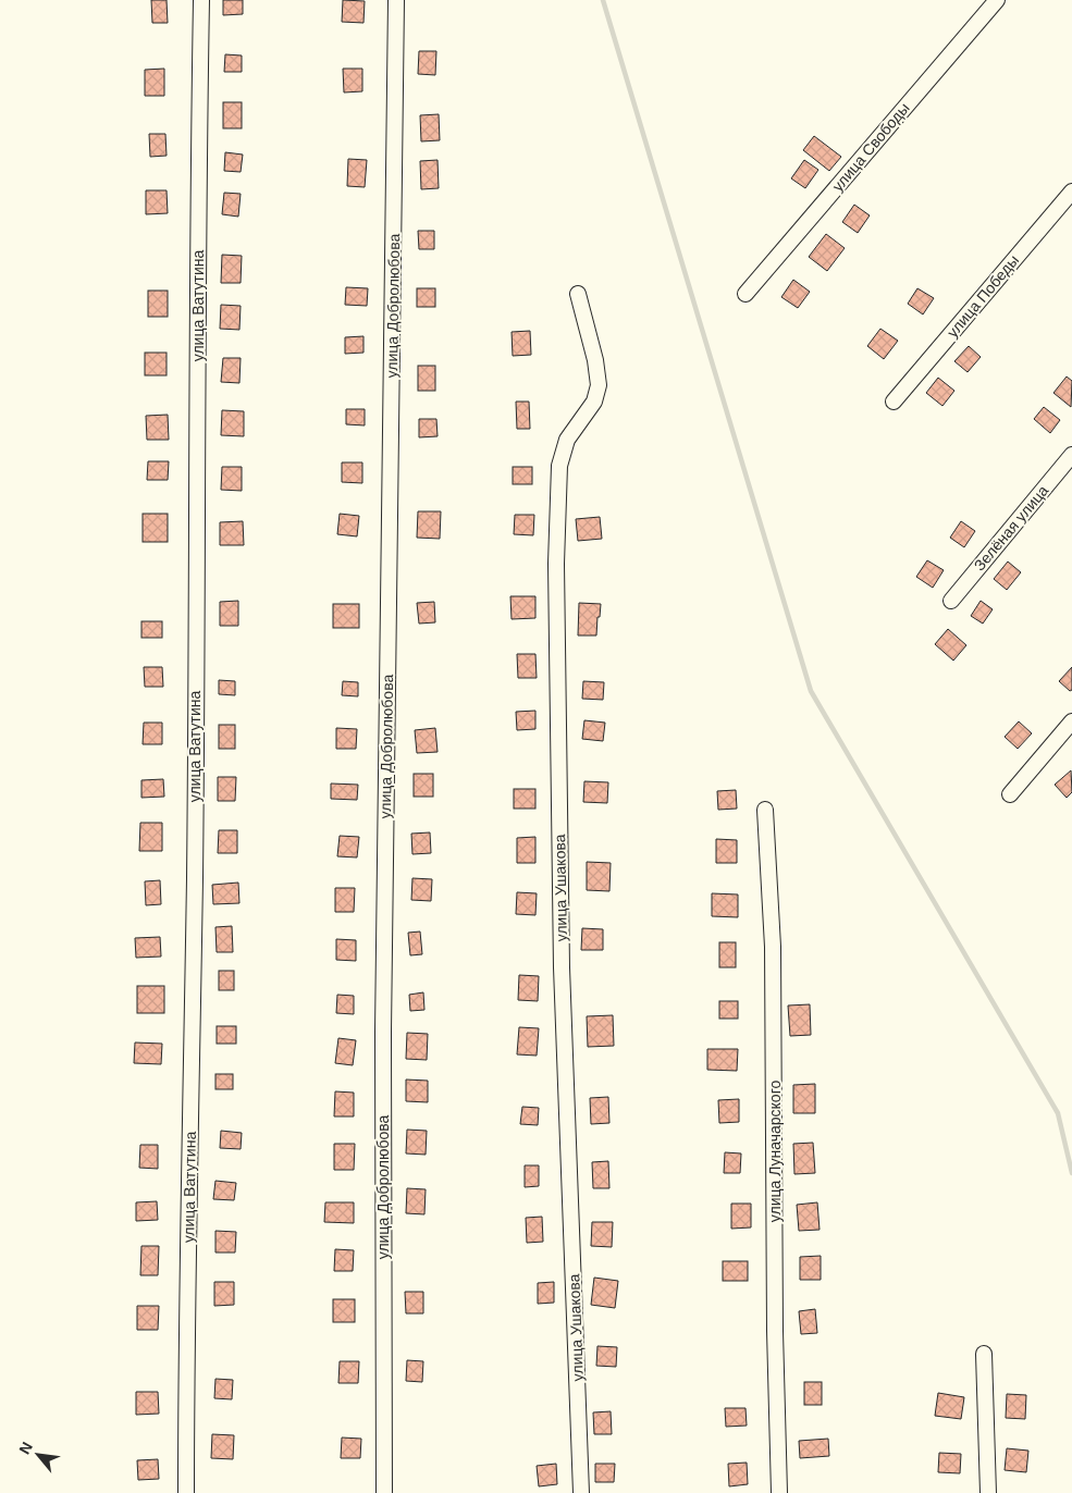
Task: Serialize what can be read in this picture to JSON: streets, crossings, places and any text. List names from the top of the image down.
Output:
{
  "streets": {
    "street": [
      "улица Свободы",
      "улица Победы",
      "улица Ватутина",
      "улица Добролюбова",
      "Зелёная улица",
      "улица Ушакова",
      "улица Луначарского"
    ]
  },
  "north": "top left"
}
